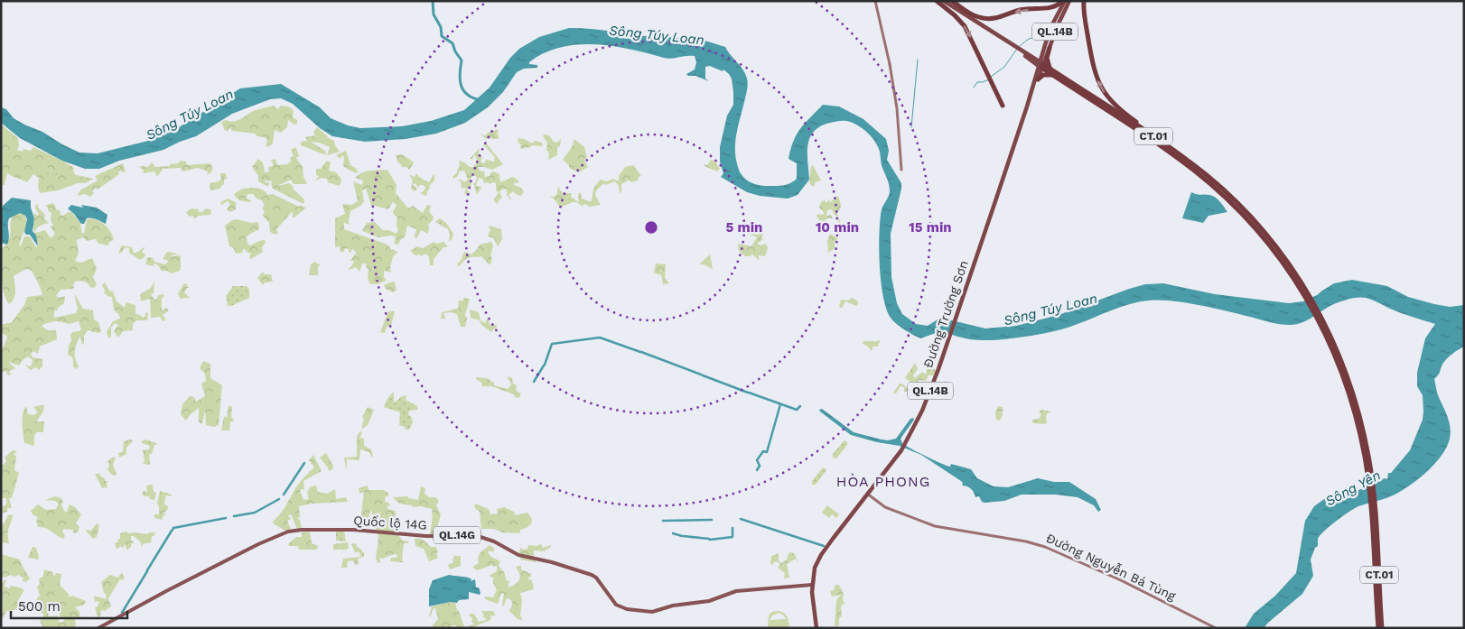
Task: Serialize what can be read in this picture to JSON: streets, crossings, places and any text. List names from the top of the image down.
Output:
{
  "streets": {
    "highway": ["QL.14B", "CT.01", "Đường Trường Sơn"],
    "main road": ["Quốc lộ 14G", "QL.14G", "Đường Nguyễn Bá Tùng"]
  },
  "crossings": [
    ["CT.01", "Đường Trường Sơn"],
    ["Đường Trường Sơn", "Quốc lộ 14G"],
    ["Đường Trường Sơn", "Đường Nguyễn Bá Tùng"]
  ],
  "districts": ["HÒA PHONG"],
  "water": ["Sông Túy Loan", "Sông Yên"],
  "scale_bar": "500 m",
  "rings": ["5 min", "10 min", "15 min"]
}
